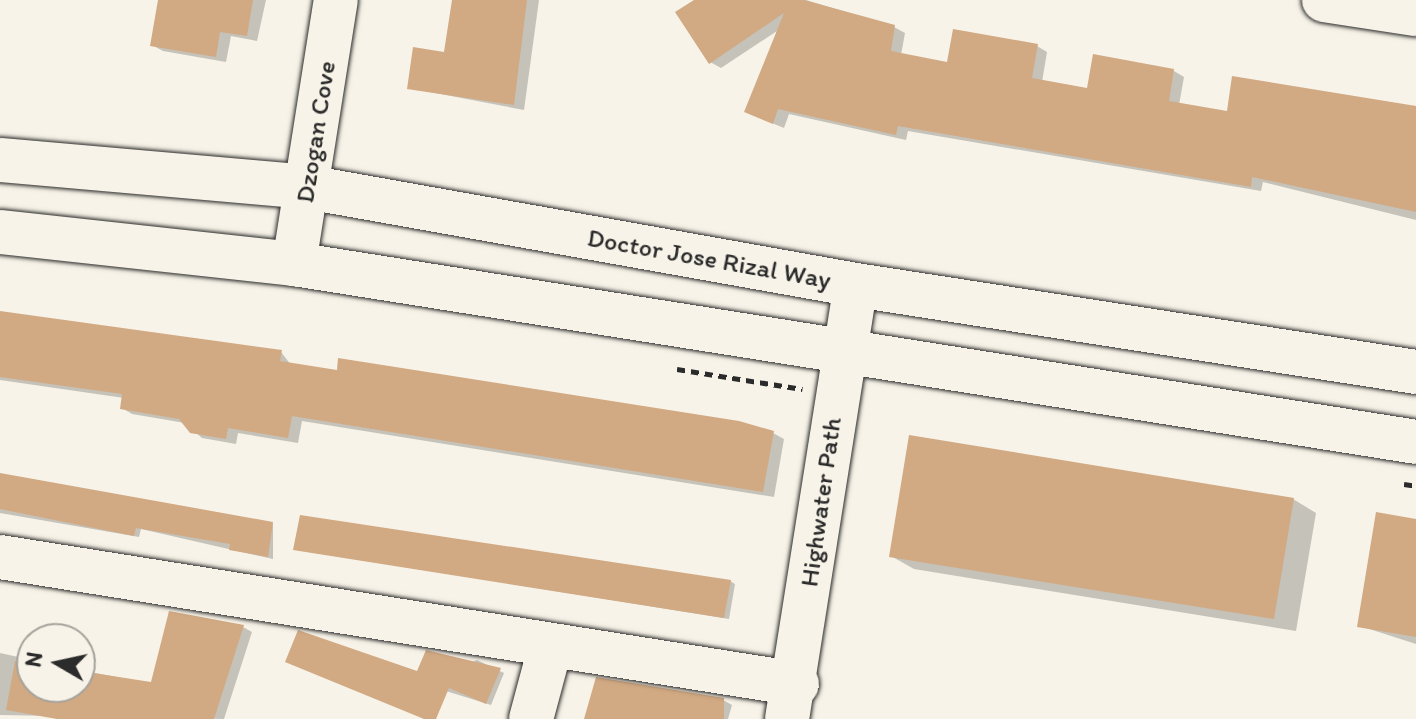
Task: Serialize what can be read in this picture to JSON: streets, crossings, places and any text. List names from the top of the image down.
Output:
{
  "streets": {
    "street": ["Dzogan Cove", "Doctor Jose Rizal Way", "Highwater Path"]
  },
  "crossings": [
    ["Dzogan Cove", "Doctor Jose Rizal Way"],
    ["Doctor Jose Rizal Way", "Highwater Path"]
  ],
  "north": "left"
}
